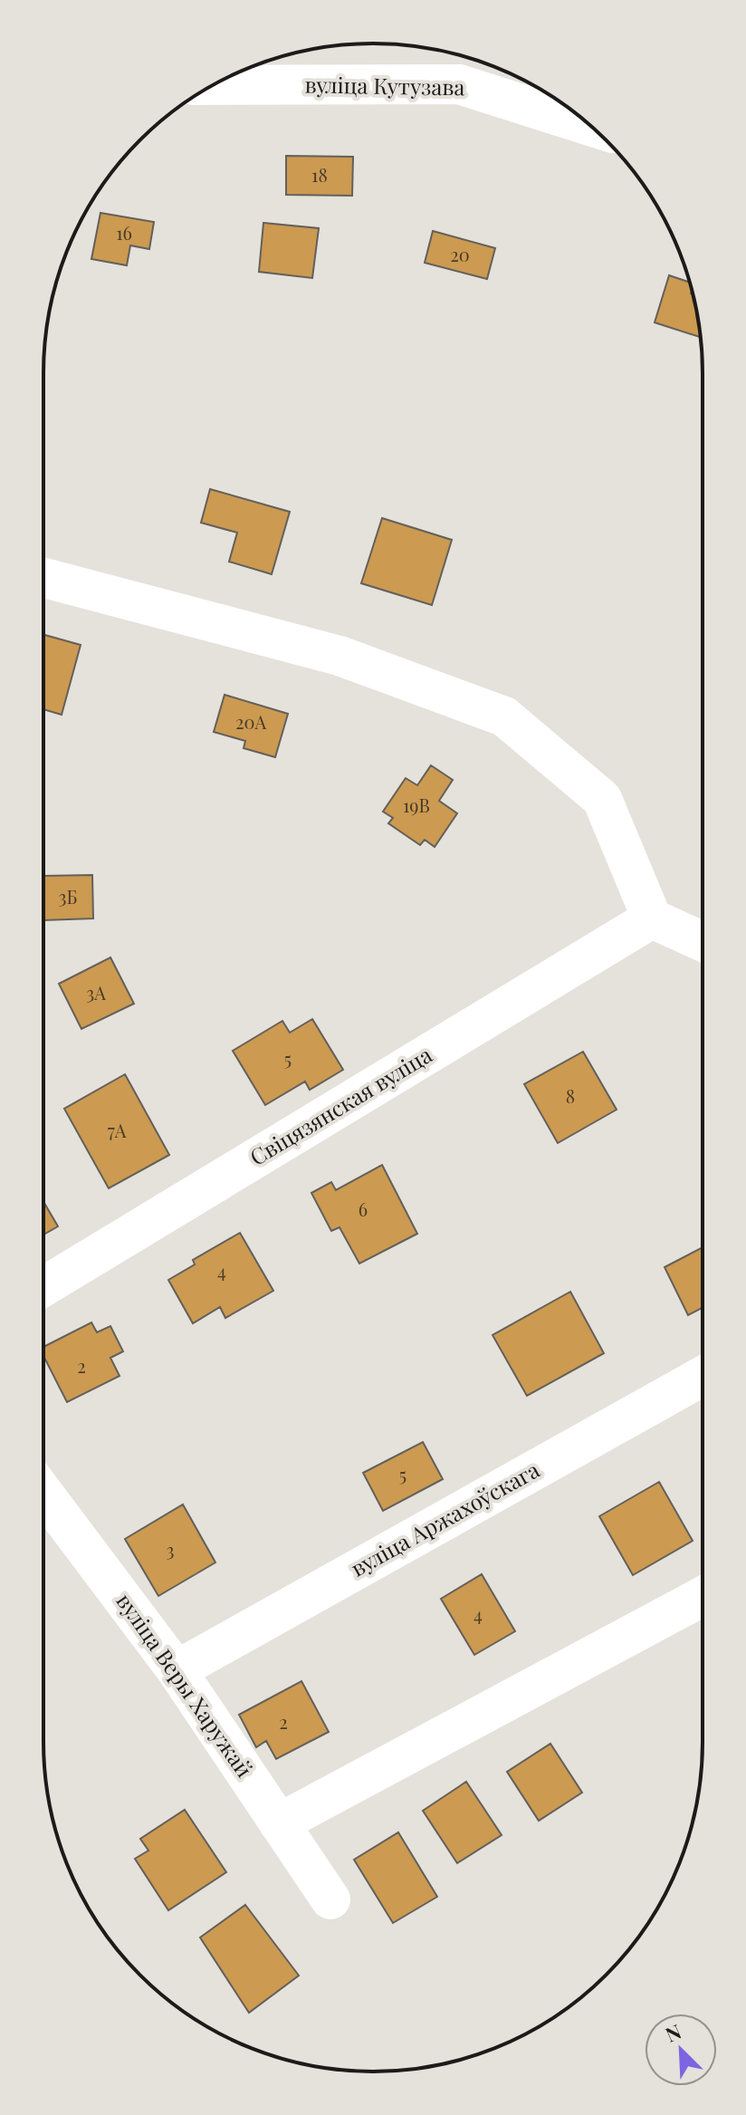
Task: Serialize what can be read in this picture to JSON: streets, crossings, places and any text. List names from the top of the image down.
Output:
{
  "streets": {
    "street": [
      "вуліца Кутузава",
      "Свіцязянская вуліца",
      "вуліца Аржахоўскага",
      "вуліца Веры Харужай"
    ]
  },
  "crossings": [
    ["вуліца Аржахоўскага", "вуліца Веры Харужай"]
  ],
  "house_numbers": [
    "18",
    "16",
    "20",
    "20А",
    "19В",
    "3Б",
    "3А",
    "5",
    "8",
    "7А",
    "6",
    "4",
    "2",
    "5",
    "3",
    "4",
    "2"
  ],
  "north": "top left"
}
